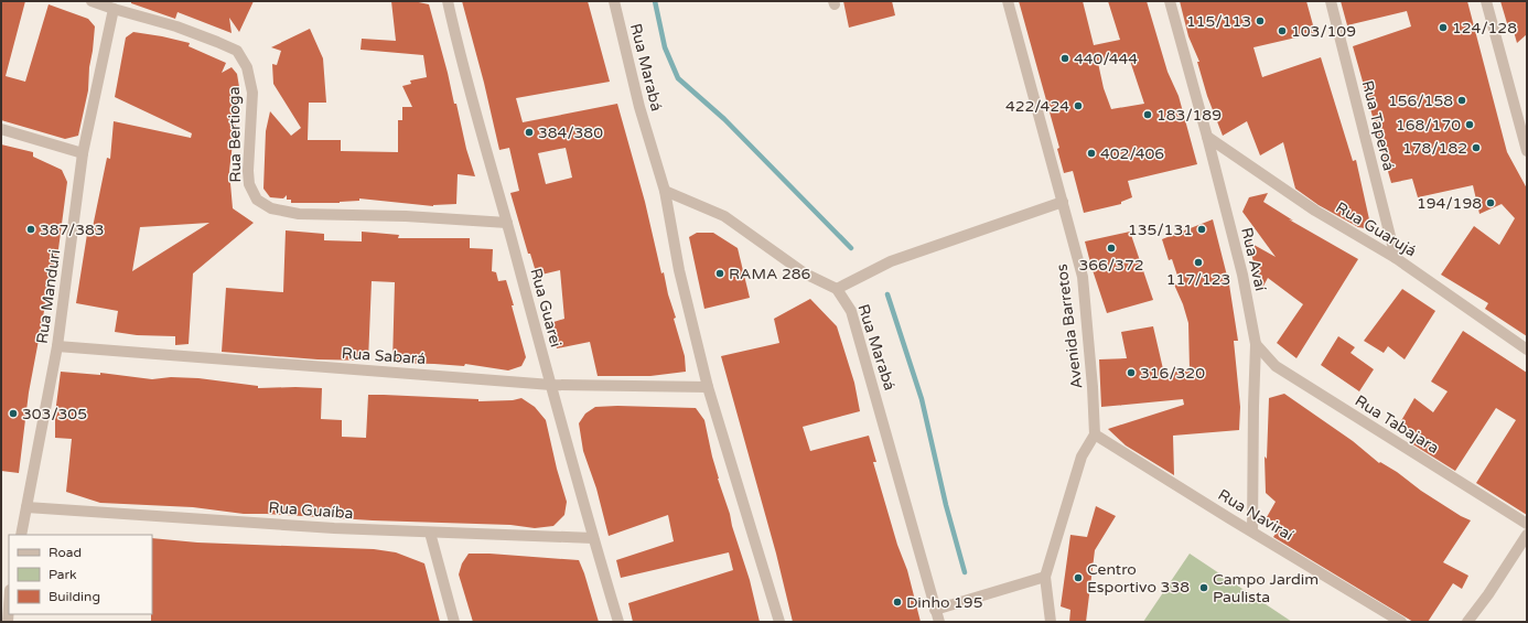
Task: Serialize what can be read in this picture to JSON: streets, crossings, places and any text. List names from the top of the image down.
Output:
{
  "streets": {
    "street": [
      "Rua Marabá",
      "Rua Taperoá",
      "Rua Bertioga",
      "Rua Guarujá",
      "Rua Avaí",
      "Rua Manduri",
      "Rua Guarei",
      "Avenida Barretos",
      "Rua Sabará",
      "Rua Tabajara",
      "Rua Guaíba",
      "Rua Naviraí"
    ]
  },
  "crossings": [
    ["Rua Marabá", "Rua Sabará"],
    ["Rua Taperoá", "Rua Guarujá"],
    ["Rua Bertioga", "Rua Manduri"],
    ["Rua Bertioga", "Rua Guarei"],
    ["Rua Guarujá", "Rua Avaí"],
    ["Rua Avaí", "Rua Tabajara"],
    ["Rua Avaí", "Rua Naviraí"],
    ["Rua Manduri", "Rua Sabará"],
    ["Rua Manduri", "Rua Guaíba"],
    ["Rua Guarei", "Rua Sabará"],
    ["Rua Guarei", "Rua Guaíba"],
    ["Avenida Barretos", "Rua Naviraí"]
  ],
  "places": [
    "115/113",
    "124/128",
    "103/109",
    "440/444",
    "156/158",
    "422/424",
    "183/189",
    "168/170",
    "384/380",
    "178/182",
    "402/406",
    "194/198",
    "387/383",
    "135/131",
    "366/372",
    "117/123",
    "RAMA 286",
    "316/320",
    "303/305",
    "Centro Esportivo 338",
    "Campo Jardim Paulista",
    "Dinho 195"
  ],
  "legend": ["Road", "Park", "Building"]
}
